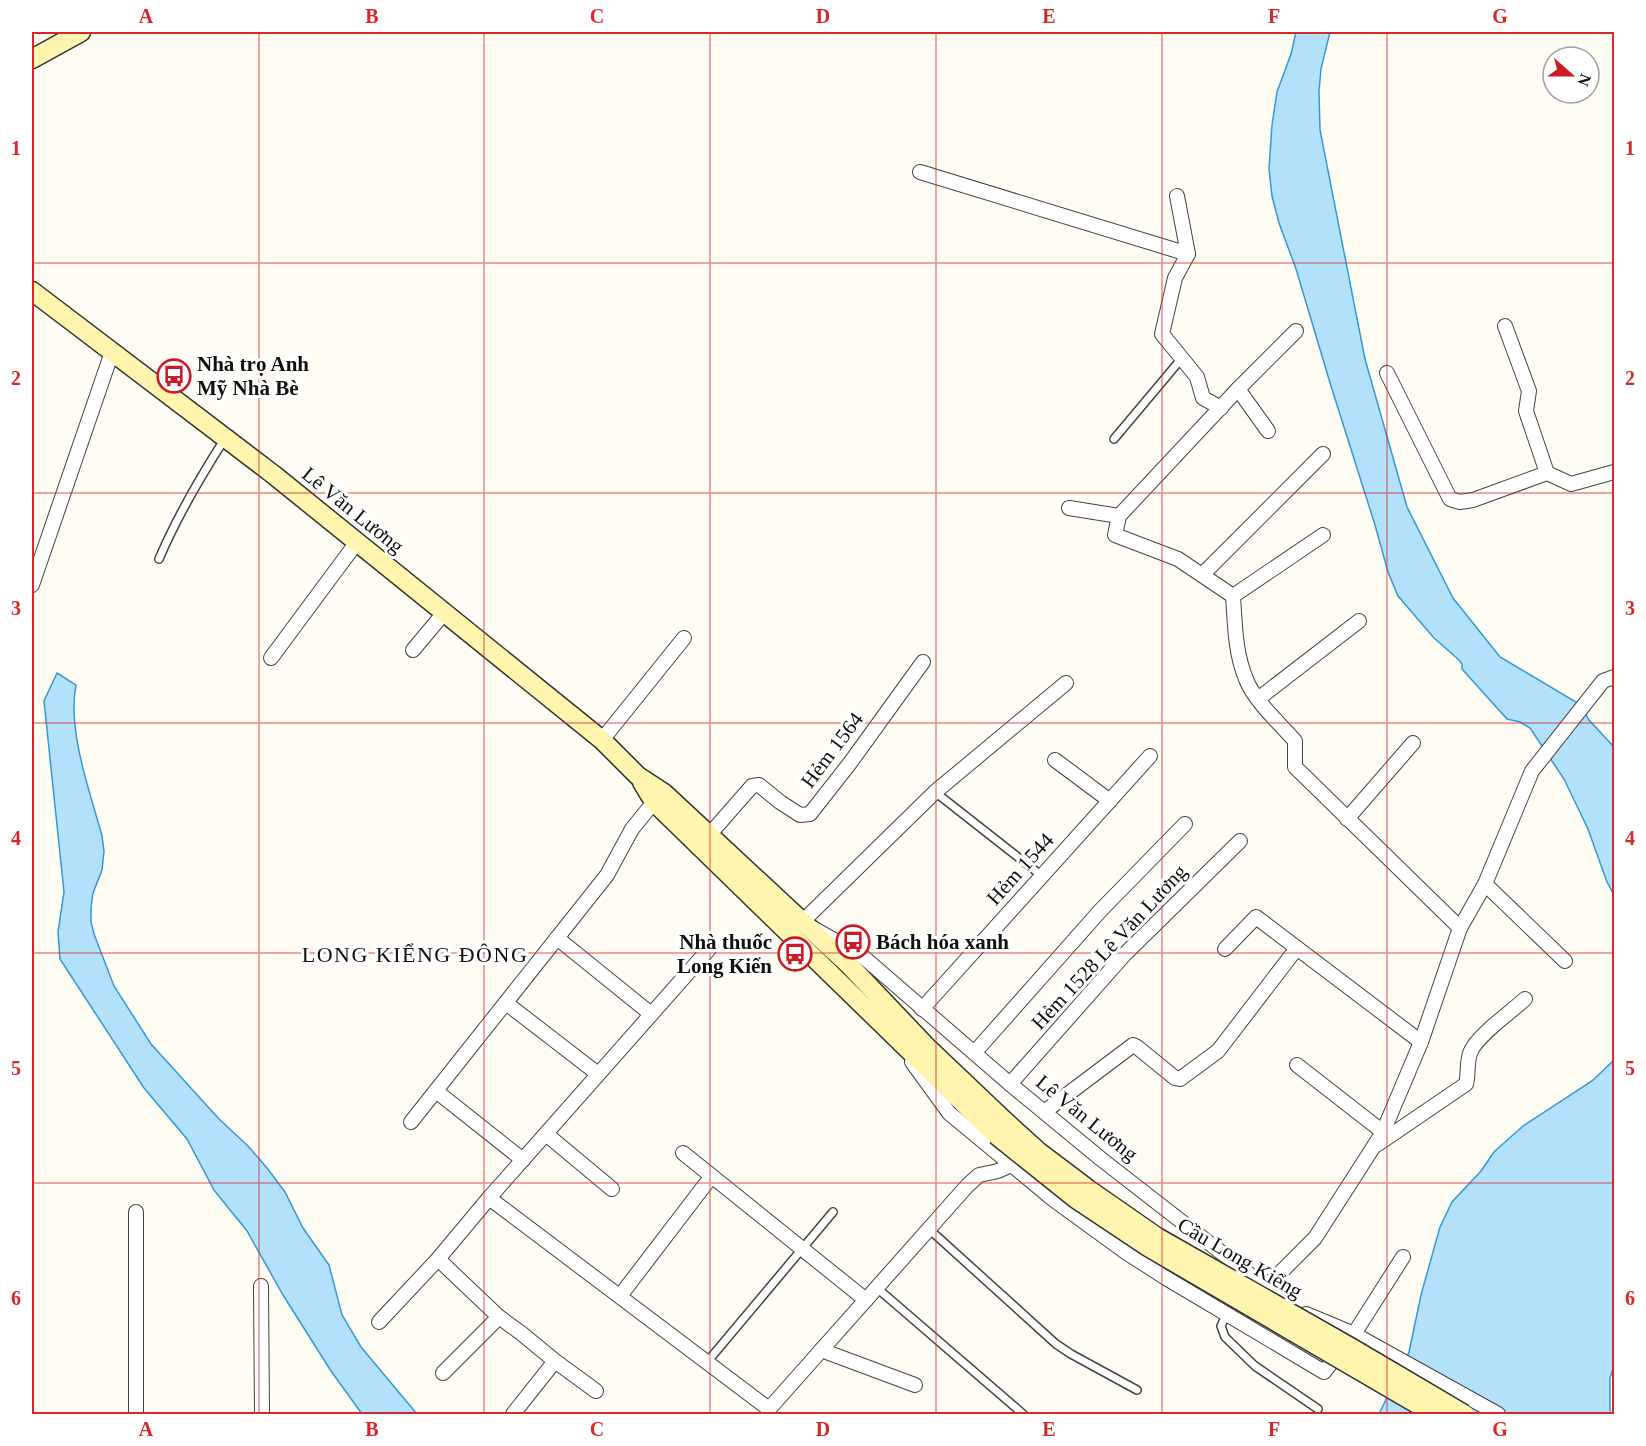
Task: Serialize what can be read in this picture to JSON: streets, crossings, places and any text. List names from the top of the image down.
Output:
{
  "streets": {
    "main road": ["Lê Văn Lương", "Cầu Long Kiểng"],
    "street": ["Hẻm 1564", "Hẻm 1544", "Hẻm 1528 Lê Văn Lương"]
  },
  "crossings": [
    ["Lê Văn Lương", "Hẻm 1564"],
    ["Lê Văn Lương", "Hẻm 1544"],
    ["Lê Văn Lương", "Hẻm 1528 Lê Văn Lương"],
    ["Lê Văn Lương", "Cầu Long Kiểng"]
  ],
  "districts": ["LONG KIỂNG ĐÔNG"],
  "places": {
    "bus stop": ["Nhà trọ Anh Mỹ Nhà Bè", "Bách hóa xanh", "Nhà thuốc Long Kiển"]
  },
  "north": "right",
  "grid": {
    "columns": [
      "A",
      "B",
      "C",
      "D",
      "E",
      "F",
      "G"
    ],
    "rows": [
      "1",
      "2",
      "3",
      "4",
      "5",
      "6"
    ]
  }
}
